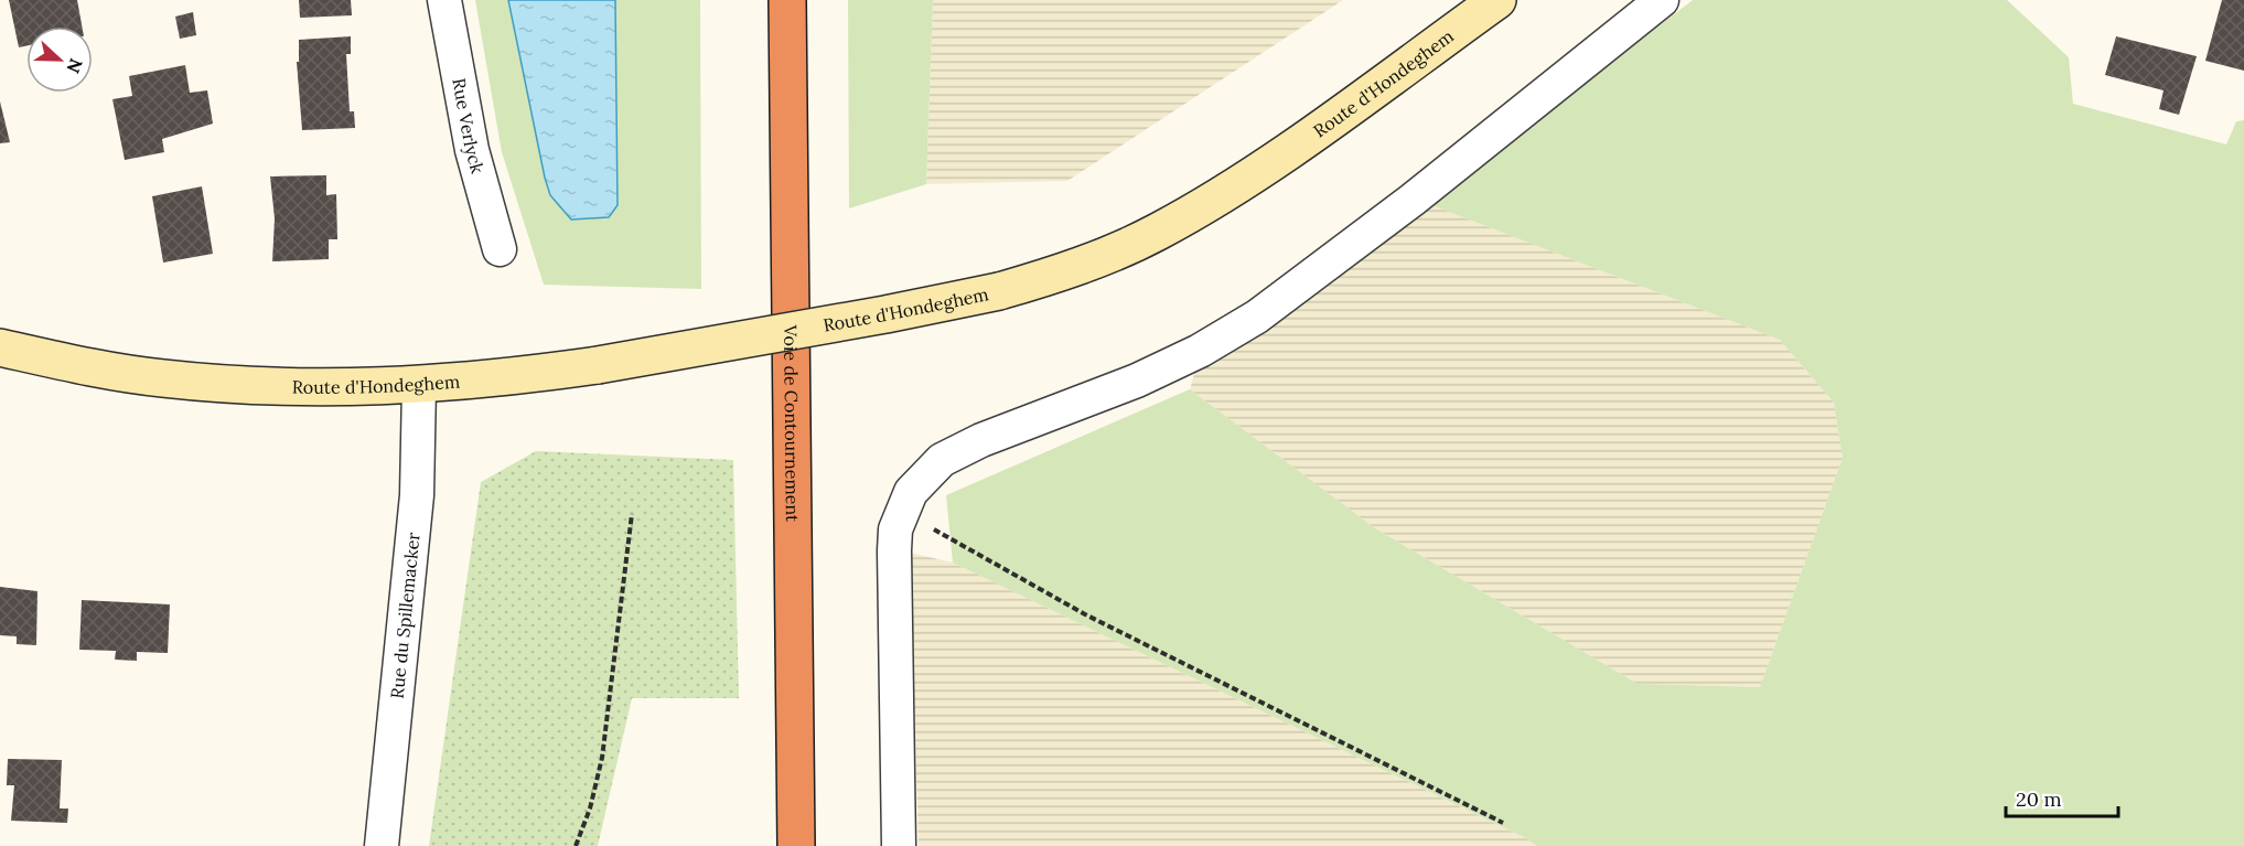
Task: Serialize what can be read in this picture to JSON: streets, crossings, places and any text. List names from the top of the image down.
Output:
{
  "streets": {
    "highway": ["Voie de Contournement"],
    "street": ["Route d'Hondeghem", "Rue Verlyck", "Rue du Spillemacker"]
  },
  "crossings": [
    ["Route d'Hondeghem", "Rue du Spillemacker"]
  ],
  "scale_bar": "20 m",
  "north": "right"
}
